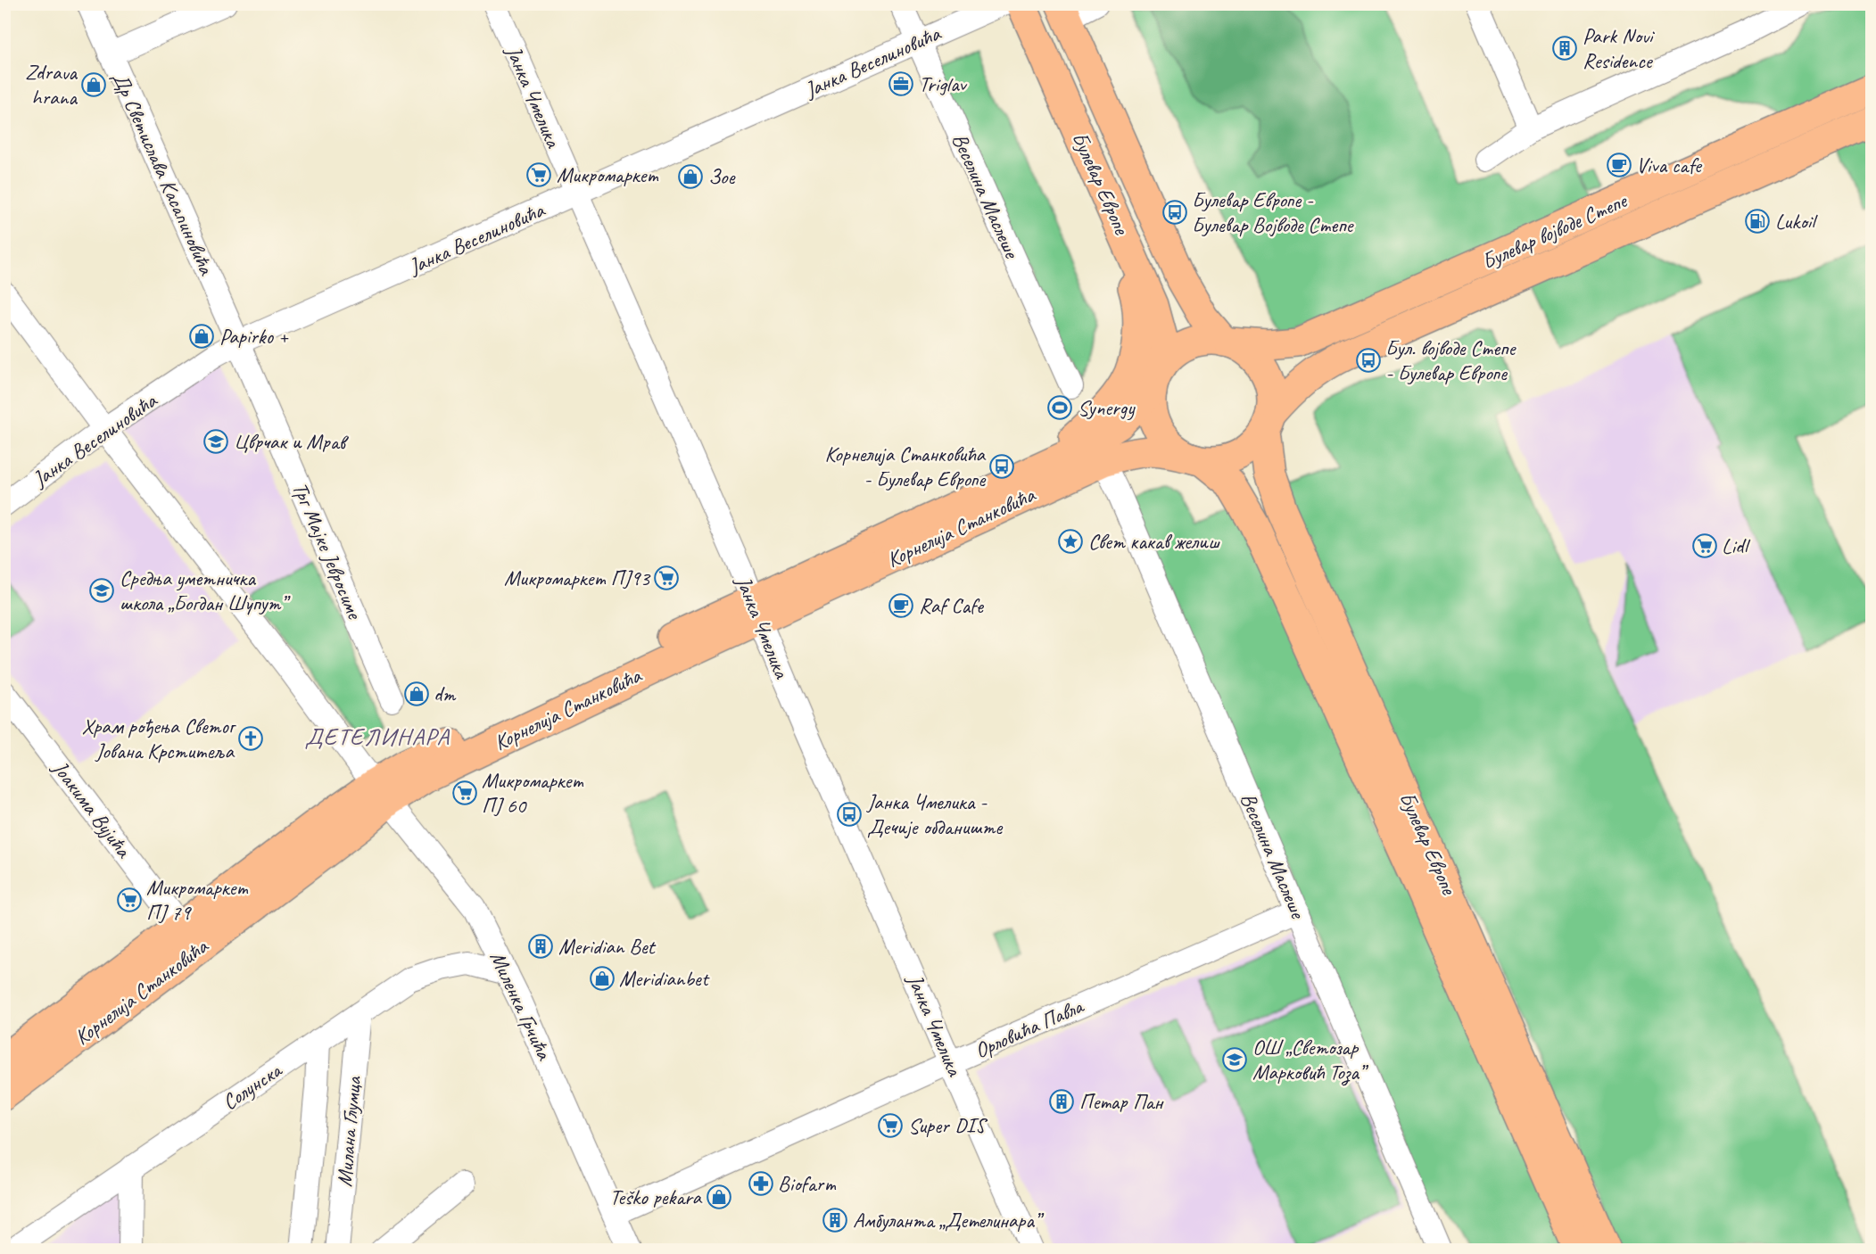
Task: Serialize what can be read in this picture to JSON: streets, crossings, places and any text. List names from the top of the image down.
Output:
{
  "streets": {
    "main road": ["Булевар Европе", "Булевар војводе Степе", "Корнелија Станковића"],
    "street": [
      "Јанка Веселиновића",
      "Јанка Чмелика",
      "Др Светислава Касапиновића",
      "Веселина Маслеше",
      "Трг Мајке Јевросиме",
      "Јоакима Вујића",
      "Миленка Грчића",
      "Орловића Павла",
      "Солунска",
      "Милана Глумца"
    ]
  },
  "crossings": [
    ["Јанка Веселиновића", "Јанка Чмелика"],
    ["Јанка Веселиновића", "Др Светислава Касапиновића"],
    ["Јанка Веселиновића", "Веселина Маслеше"],
    ["Јанка Веселиновића", "Трг Мајке Јевросиме"],
    ["Јанка Веселиновића", "Миленка Грчића"],
    ["Јанка Чмелика", "Корнелија Станковића"],
    ["Јанка Чмелика", "Орловића Павла"],
    ["Др Светислава Касапиновића", "Трг Мајке Јевросиме"],
    ["Булевар Европе", "Булевар војводе Степе"],
    ["Булевар Европе", "Корнелија Станковића"],
    ["Веселина Маслеше", "Корнелија Станковића"],
    ["Веселина Маслеше", "Орловића Павла"],
    ["Булевар војводе Степе", "Корнелија Станковића"],
    ["Корнелија Станковића", "Јоакима Вујића"],
    ["Корнелија Станковића", "Миленка Грчића"],
    ["Миленка Грчића", "Орловића Павла"],
    ["Миленка Грчића", "Солунска"],
    ["Солунска", "Милана Глумца"]
  ],
  "districts": ["ДЕТЕЛИНАРА"],
  "places": {
    "building": [
      "Park Novi Residence",
      "Meridian Bet",
      "Петар Пан",
      "Амбуланта „Детелинара”"
    ],
    "office": ["Triglav"],
    "shop": [
      "Zdrava hrana",
      "Зое",
      "Papirko +",
      "dm",
      "Meridianbet",
      "Teško pekara"
    ],
    "cafe": ["Viva cafe", "Raf Cafe"],
    "supermarket": [
      "Микромаркет",
      "Lidl",
      "Микромаркет ПЈ93",
      "Микромаркет ПЈ 60",
      "Микромаркет ПЈ 79",
      "Super DIS"
    ],
    "bus stop": [
      "Булевар Европе - Булевар Војводе Степе",
      "Бул. војводе Степе - Булевар Европе",
      "Корнелија Станковића - Булевар Европе",
      "Јанка Чмелика - Дечије обданиште"
    ],
    "fuel station": ["Lukoil"],
    "sports": ["Synergy"],
    "school or university": ["Цврчак и Мрав", "Средња уметничка школа „Богдан Шупут”", "ОШ „Светозар Марковић Тоза”"],
    "place": ["Свет какав желиш"],
    "church": ["Храм рођења Светог Јована Крститеља"],
    "pharmacy": ["Biofarm"]
  }
}
